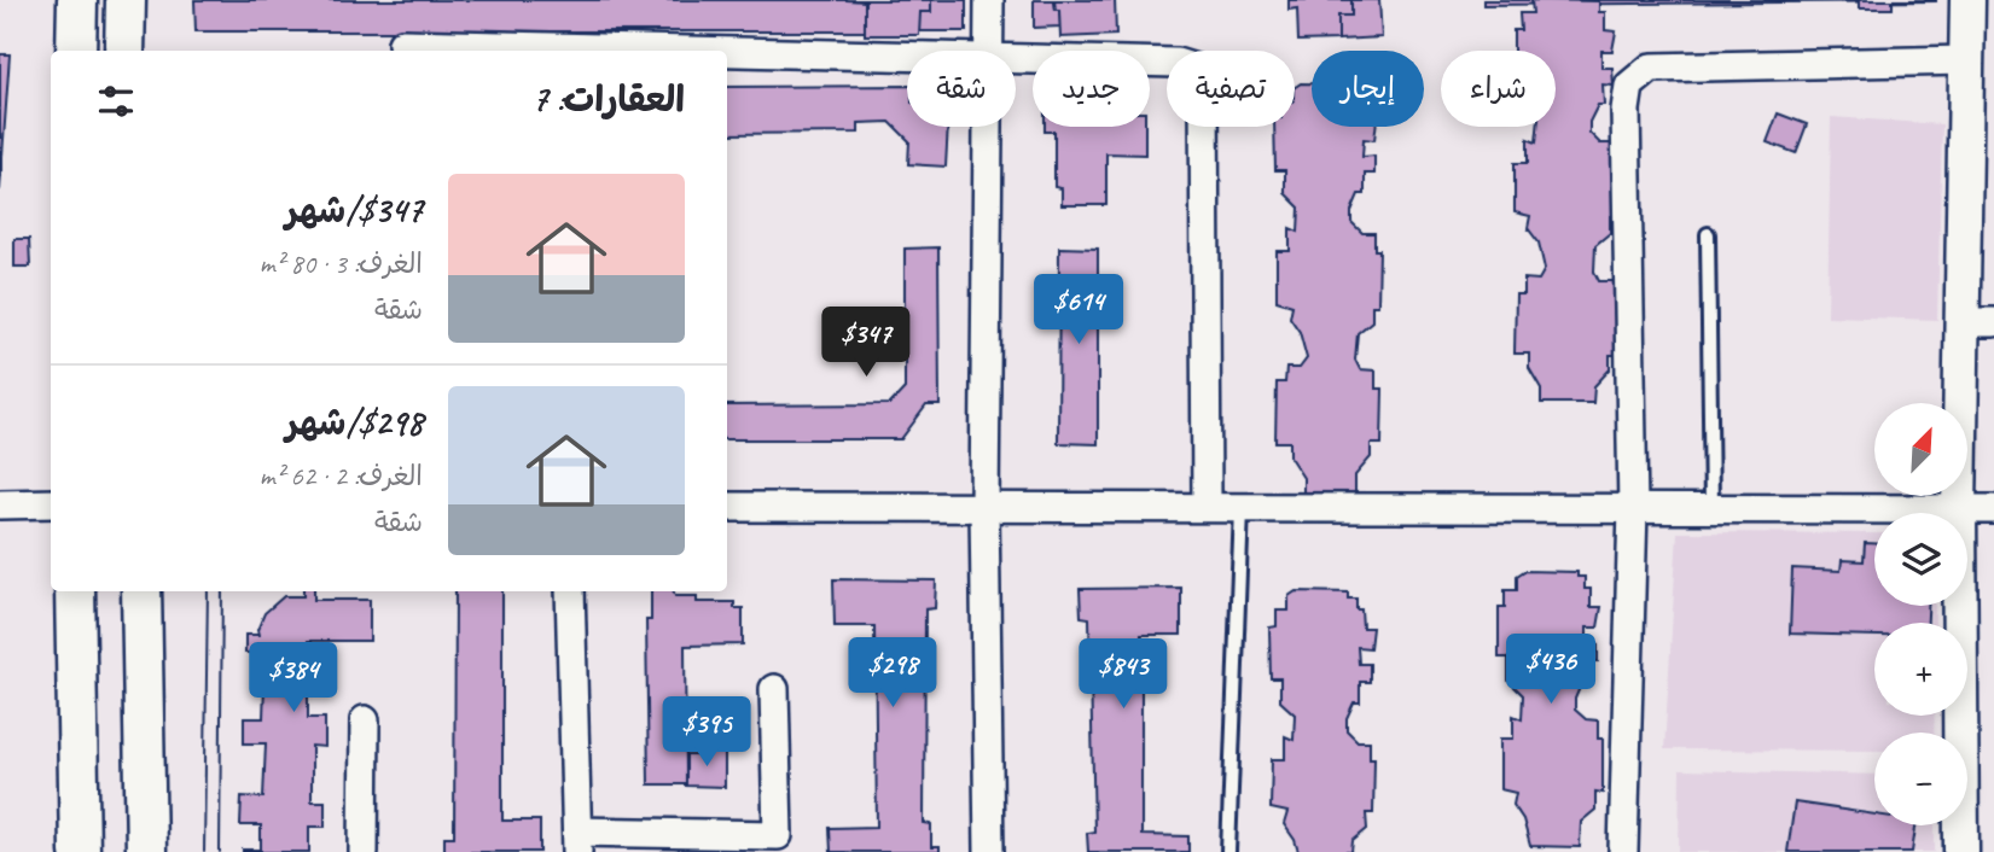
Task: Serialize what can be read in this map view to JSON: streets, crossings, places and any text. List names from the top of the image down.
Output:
{
  "north": "top right",
  "page": {
    "chip": [
      "شراء",
      "إيجار",
      "تصفية",
      "جديد",
      "شقة"
    ],
    "heading": "العقارات: 7",
    "list": [
      {
        "name": "$347/شهر",
        "note": "الغرف: 3 · 80 m² · شقة"
      },
      {
        "name": "$298/شهر",
        "note": "الغرف: 2 · 62 m² · شقة"
      }
    ],
    "price": [
      "$614",
      "$347",
      "$436",
      "$298",
      "$843",
      "$384",
      "$395"
    ],
    "map_buttons": ["+", "−"]
  }
}
